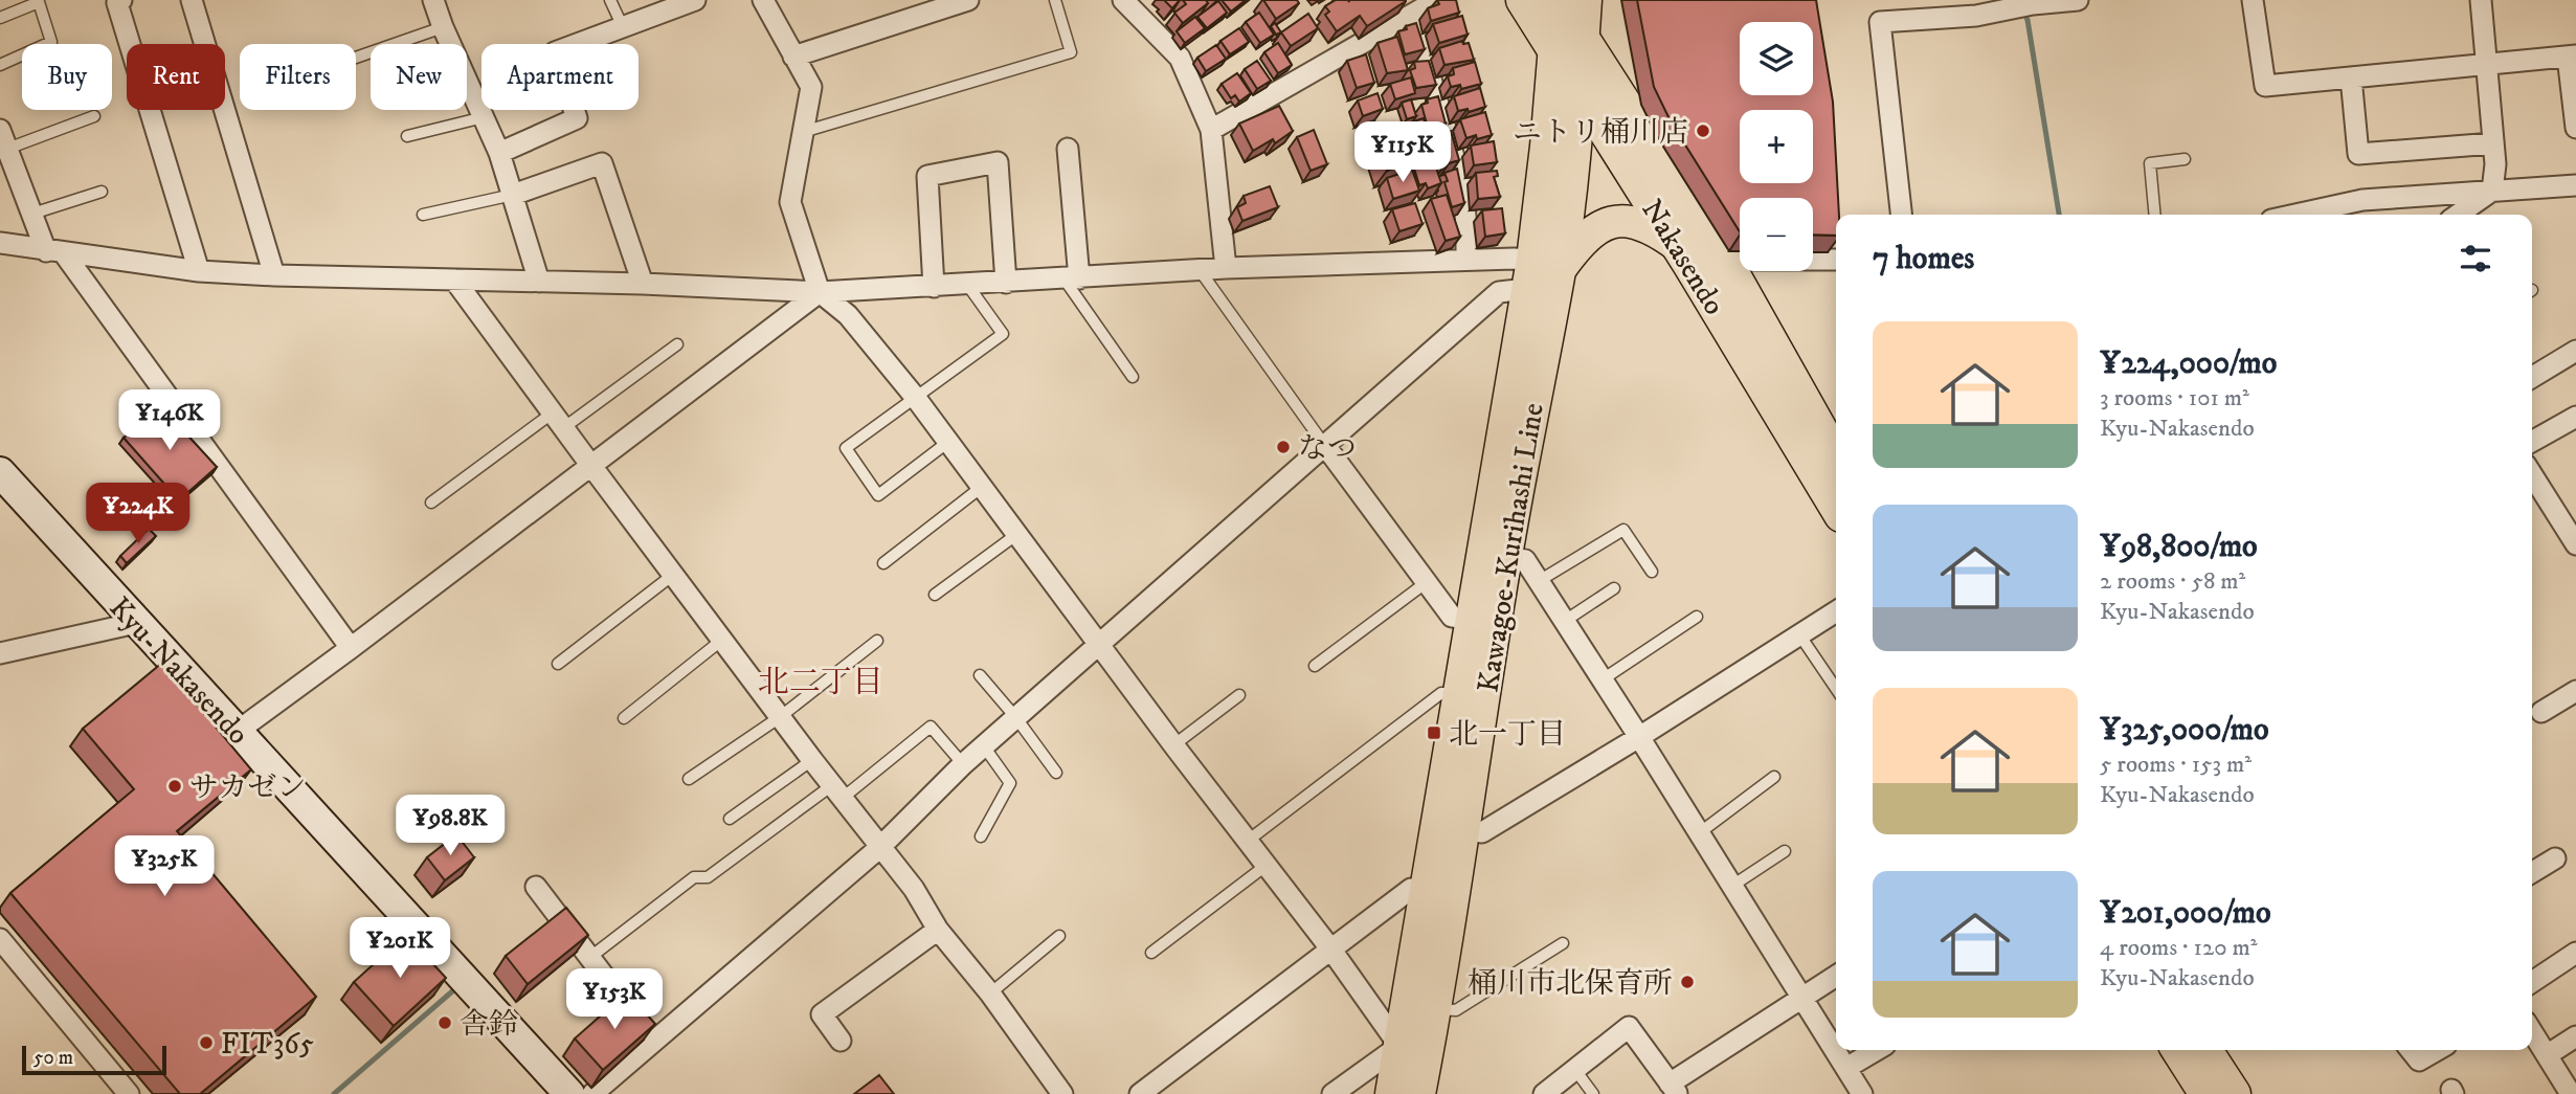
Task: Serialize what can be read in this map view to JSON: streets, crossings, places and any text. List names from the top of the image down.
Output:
{
  "streets": {
    "highway": ["Nakasendo"],
    "main road": ["Kawagoe-Kurihashi Line", "Kyu-Nakasendo"]
  },
  "crossings": [
    ["Nakasendo", "Kawagoe-Kurihashi Line"]
  ],
  "districts": ["北二丁目"],
  "places": {
    "other": [
      "ニトリ桶川店",
      "なつ",
      "サカゼン",
      "桶川市北保育所",
      "舎鈴",
      "FIT365"
    ],
    "transit": ["北一丁目"]
  },
  "scale_bar": "50 m",
  "page": {
    "map_buttons": ["+", "−"],
    "chip": [
      "Buy",
      "Rent",
      "Filters",
      "New",
      "Apartment"
    ],
    "price": [
      "¥115K",
      "¥146K",
      "¥224K",
      "¥98.8K",
      "¥325K",
      "¥201K",
      "¥153K"
    ],
    "heading": "7 homes",
    "list": [
      {
        "name": "¥224,000/mo",
        "note": "3 rooms · 101 m² · Kyu-Nakasendo"
      },
      {
        "name": "¥98,800/mo",
        "note": "2 rooms · 58 m² · Kyu-Nakasendo"
      },
      {
        "name": "¥325,000/mo",
        "note": "5 rooms · 153 m² · Kyu-Nakasendo"
      },
      {
        "name": "¥201,000/mo",
        "note": "4 rooms · 120 m² · Kyu-Nakasendo"
      }
    ],
    "scale": "50 m"
  }
}
